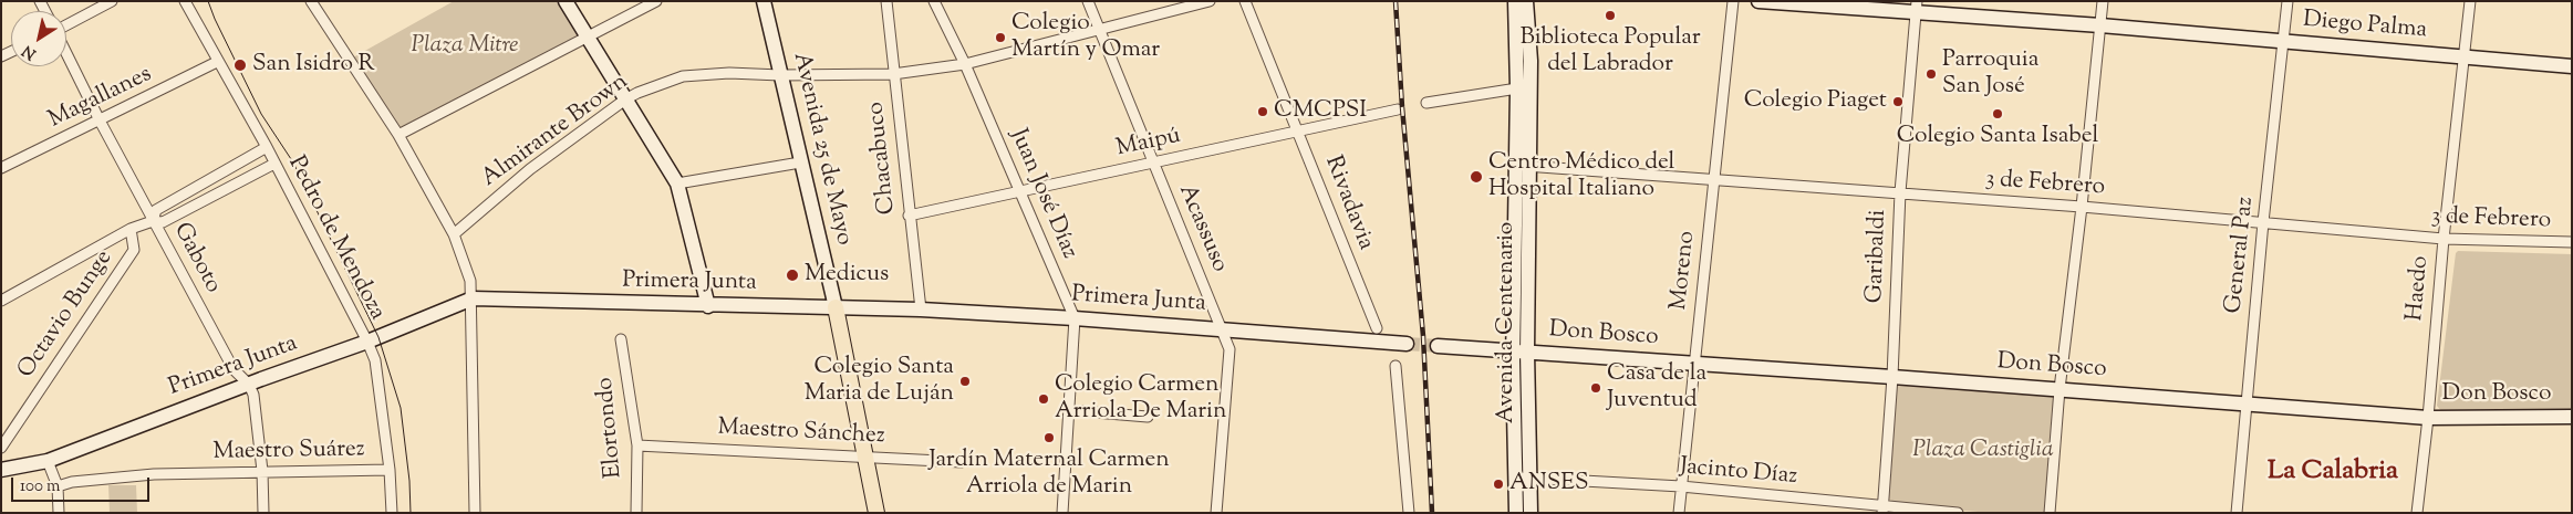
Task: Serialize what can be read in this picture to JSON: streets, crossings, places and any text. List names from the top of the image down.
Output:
{
  "streets": {
    "street": [
      "Diego Palma",
      "Magallanes",
      "Almirante Brown",
      "Maipú",
      "Avenida 25 de Mayo",
      "Chacabuco",
      "3 de Febrero",
      "Juan José Díaz",
      "Rivadavia",
      "Acassuso",
      "Pedro de Mendoza",
      "General Paz",
      "Garibaldi",
      "Gaboto",
      "Moreno",
      "Primera Junta",
      "Haedo",
      "Octavio Bunge",
      "Avenida Centenario",
      "Don Bosco",
      "Elortondo",
      "Maestro Sánchez",
      "Maestro Suárez",
      "Jacinto Díaz"
    ]
  },
  "crossings": [
    ["Diego Palma", "General Paz"],
    ["Diego Palma", "Garibaldi"],
    ["Diego Palma", "Haedo"],
    ["Magallanes", "Pedro de Mendoza"],
    ["Magallanes", "Gaboto"],
    ["Almirante Brown", "Avenida 25 de Mayo"],
    ["Almirante Brown", "Chacabuco"],
    ["Almirante Brown", "Juan José Díaz"],
    ["Almirante Brown", "Acassuso"],
    ["Maipú", "Chacabuco"],
    ["Maipú", "Juan José Díaz"],
    ["Maipú", "Rivadavia"],
    ["Maipú", "Acassuso"],
    ["Avenida 25 de Mayo", "Primera Junta"],
    ["Chacabuco", "Primera Junta"],
    ["3 de Febrero", "General Paz"],
    ["3 de Febrero", "Garibaldi"],
    ["3 de Febrero", "Moreno"],
    ["3 de Febrero", "Haedo"],
    ["3 de Febrero", "Avenida Centenario"],
    ["Juan José Díaz", "Primera Junta"],
    ["Acassuso", "Primera Junta"],
    ["Pedro de Mendoza", "Primera Junta"],
    ["Pedro de Mendoza", "Maestro Suárez"],
    ["General Paz", "Don Bosco"],
    ["Garibaldi", "Don Bosco"],
    ["Garibaldi", "Jacinto Díaz"],
    ["Gaboto", "Primera Junta"],
    ["Gaboto", "Maestro Suárez"],
    ["Moreno", "Don Bosco"],
    ["Moreno", "Jacinto Díaz"],
    ["Haedo", "Don Bosco"],
    ["Avenida Centenario", "Don Bosco"],
    ["Avenida Centenario", "Jacinto Díaz"],
    ["Elortondo", "Maestro Sánchez"]
  ],
  "districts": ["La Calabria"],
  "parks": ["Plaza Mitre", "Plaza Castiglia"],
  "places": [
    "Biblioteca Popular del Labrador",
    "Colegio Martín y Omar",
    "San Isidro R",
    "Parroquia San José",
    "Colegio Piaget",
    "CMCPSI",
    "Colegio Santa Isabel",
    "Centro Médico del Hospital Italiano",
    "Medicus",
    "Colegio Santa Maria de Luján",
    "Casa de la Juventud",
    "Colegio Carmen Arriola De Marin",
    "Jardín Maternal Carmen Arriola de Marin",
    "ANSES"
  ],
  "scale_bar": "100 m",
  "north": "bottom left"
}
